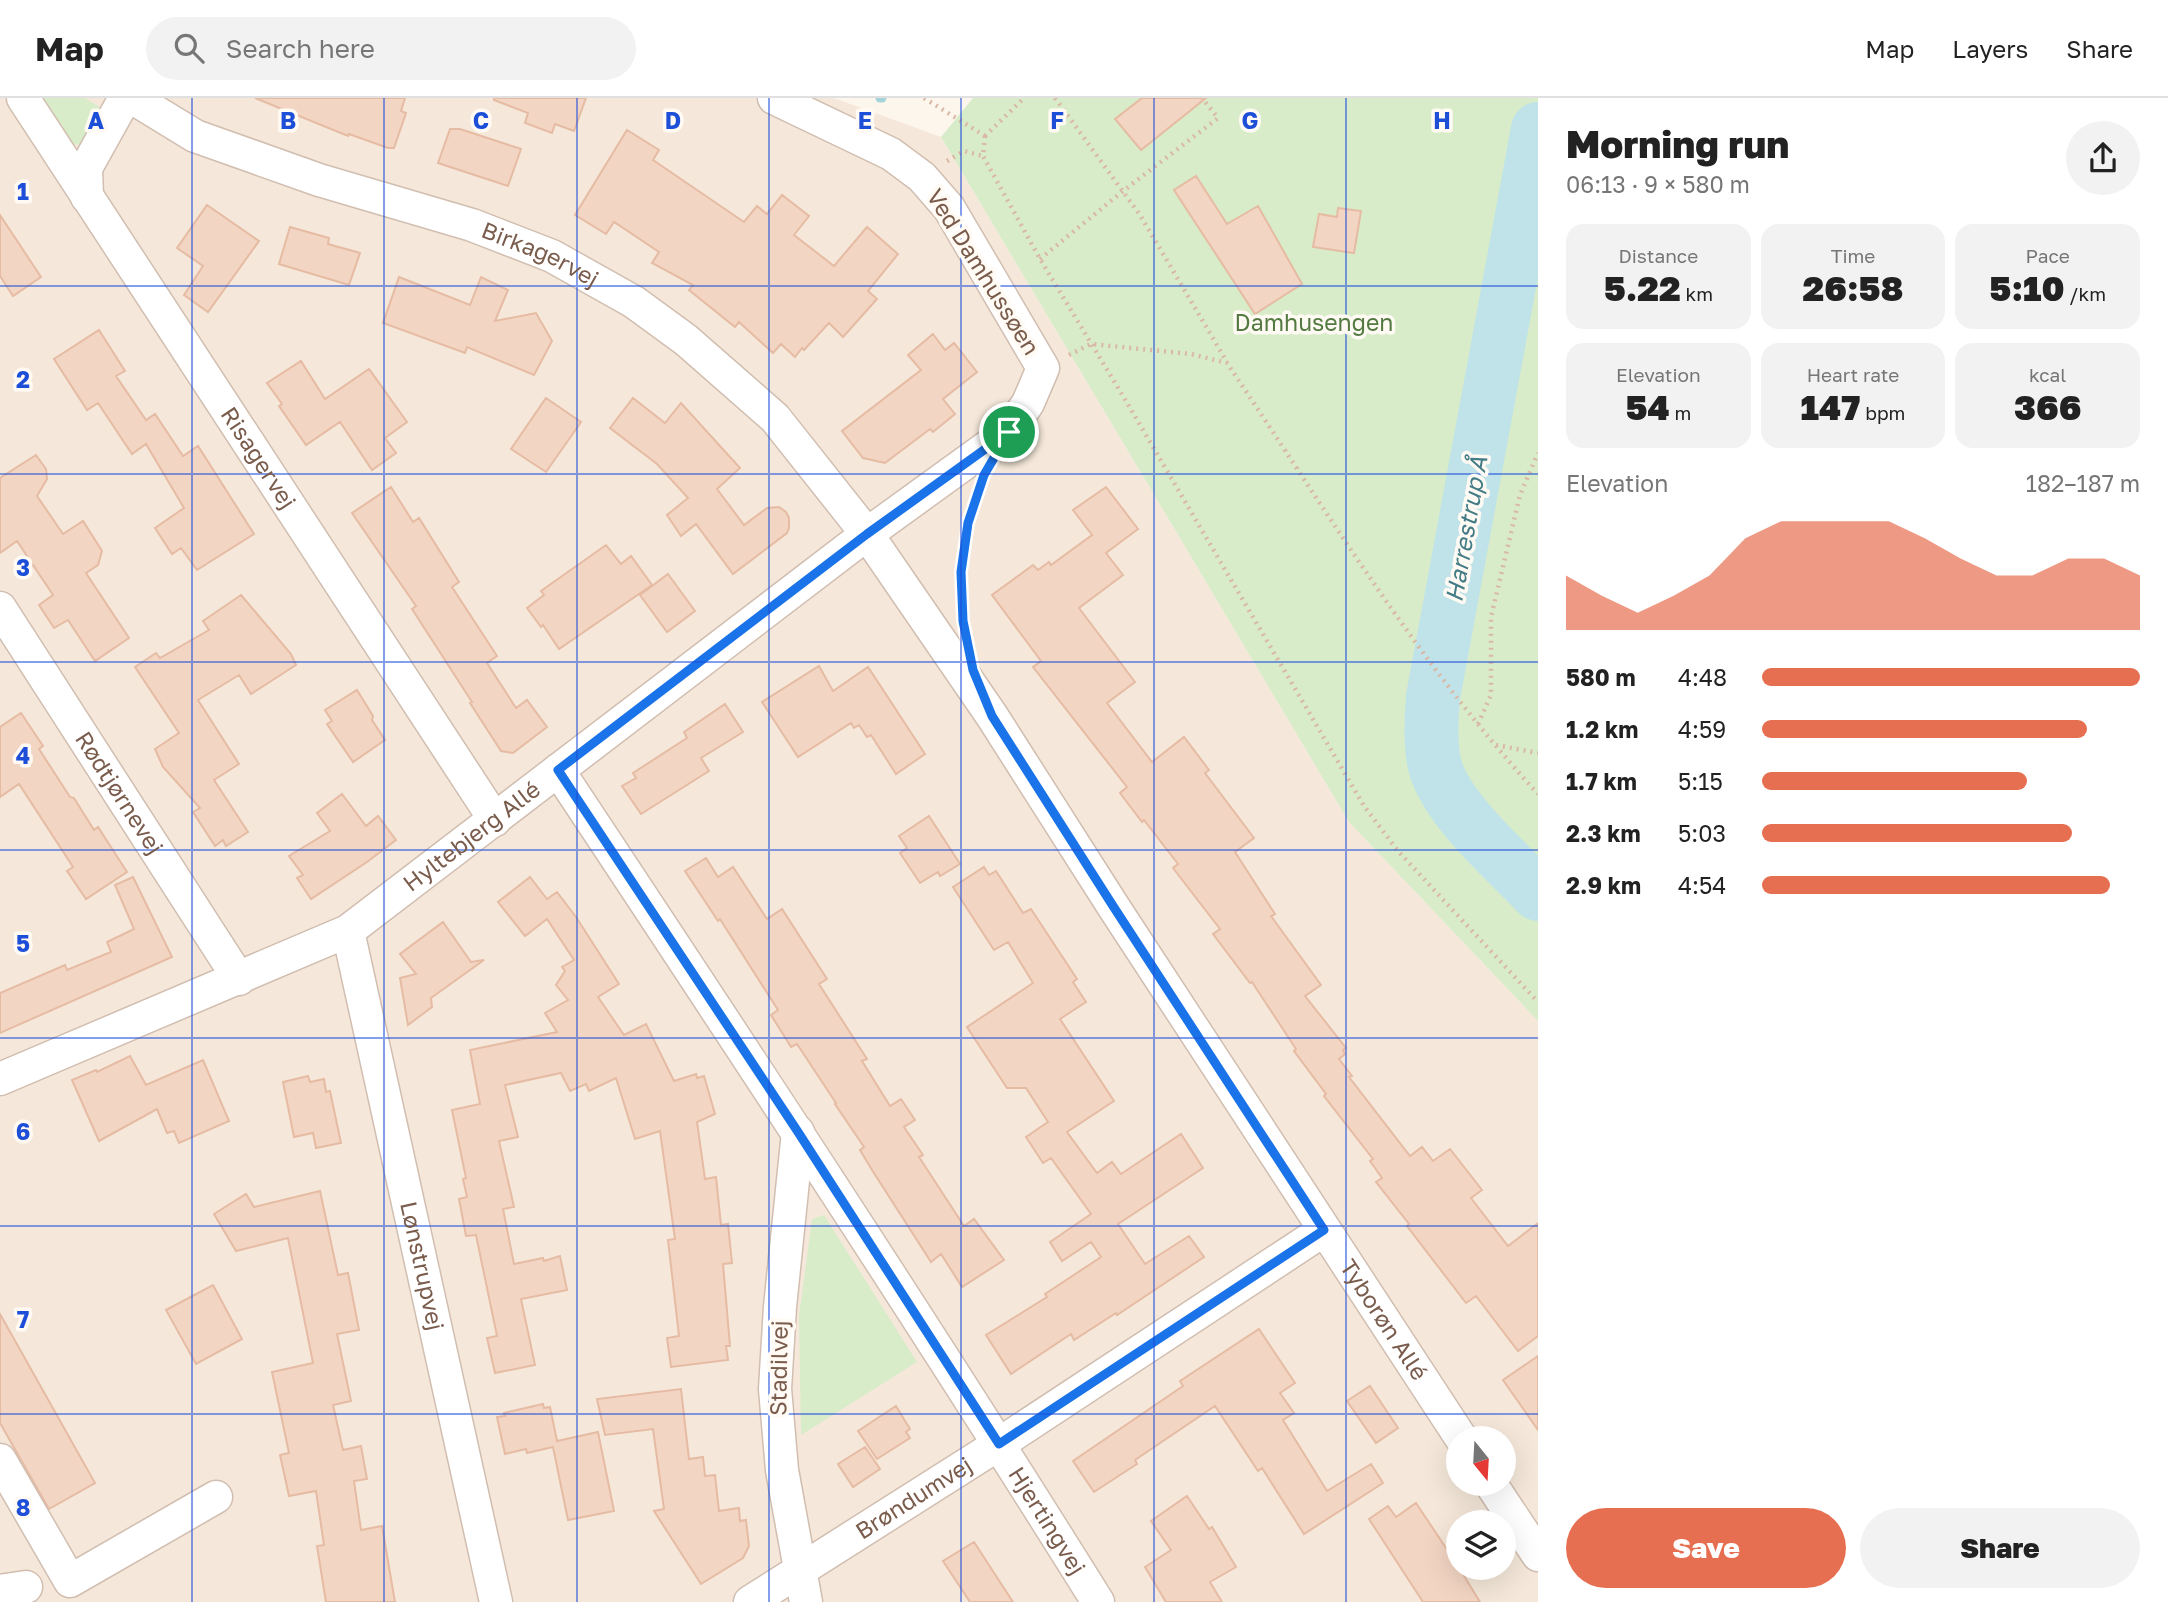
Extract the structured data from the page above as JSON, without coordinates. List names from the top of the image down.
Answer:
{
  "streets": {
    "street": [
      "Birkagervej",
      "Ved Damhussøen",
      "Risagervej",
      "Rødtjørnevej",
      "Hyltebjerg Allé",
      "Lønstrupvej",
      "Tyborøn Allé",
      "Stadilvej",
      "Brøndumvej",
      "Hjertingvej"
    ]
  },
  "crossings": [
    ["Birkagervej", "Hyltebjerg Allé"],
    ["Birkagervej", "Tyborøn Allé"],
    ["Ved Damhussøen", "Hyltebjerg Allé"],
    ["Risagervej", "Hyltebjerg Allé"],
    ["Rødtjørnevej", "Hyltebjerg Allé"],
    ["Hyltebjerg Allé", "Lønstrupvej"],
    ["Hyltebjerg Allé", "Tyborøn Allé"],
    ["Hyltebjerg Allé", "Hjertingvej"],
    ["Tyborøn Allé", "Brøndumvej"],
    ["Stadilvej", "Brøndumvej"],
    ["Stadilvej", "Hjertingvej"],
    ["Brøndumvej", "Hjertingvej"]
  ],
  "water": ["Harrestrup Å"],
  "parks": ["Damhusengen"],
  "north": "bottom",
  "page": {
    "header": "Map",
    "search": "Search here",
    "nav": ["Map", "Layers", "Share"],
    "heading": ["Morning run", "06:13 · 9 × 580 m"],
    "stats": [
      ["Distance", "5.22 km"],
      ["Time", "26:58"],
      ["Pace", "5:10 /km"],
      ["Elevation", "54 m"],
      ["Heart rate", "147 bpm"],
      ["kcal", "366"]
    ],
    "chart": ["Elevation", "182–187 m"],
    "list": [
      {
        "name": "580 m",
        "note": "4:48"
      },
      {
        "name": "1.2 km",
        "note": "4:59"
      },
      {
        "name": "1.7 km",
        "note": "5:15"
      },
      {
        "name": "2.3 km",
        "note": "5:03"
      },
      {
        "name": "2.9 km",
        "note": "4:54"
      }
    ],
    "buttons": ["Save", "Share"]
  },
  "grid": {
    "columns": [
      "A",
      "B",
      "C",
      "D",
      "E",
      "F",
      "G",
      "H"
    ],
    "rows": [
      "1",
      "2",
      "3",
      "4",
      "5",
      "6",
      "7",
      "8"
    ]
  }
}
